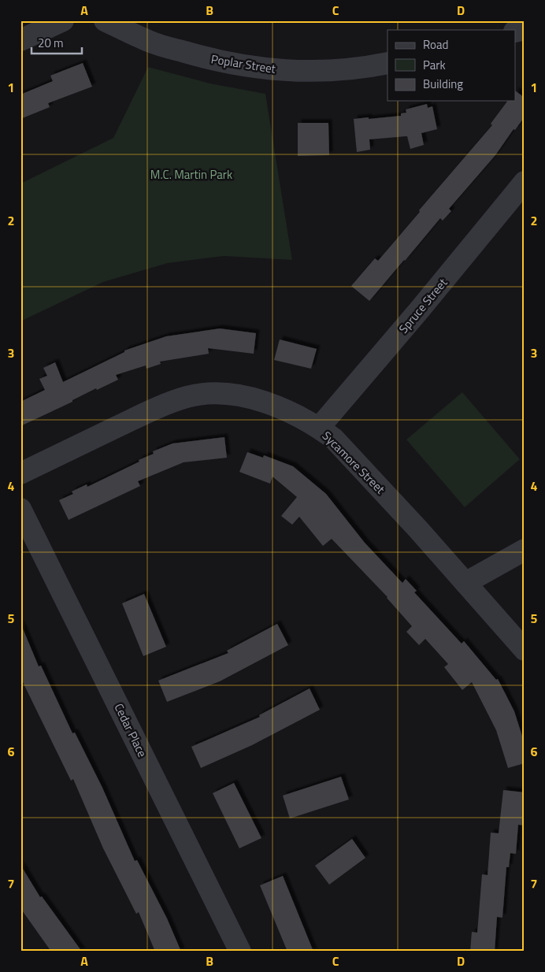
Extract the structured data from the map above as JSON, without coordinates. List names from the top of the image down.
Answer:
{
  "streets": {
    "street": [
      "Poplar Street",
      "Spruce Street",
      "Sycamore Street",
      "Cedar Place"
    ]
  },
  "crossings": [
    ["Spruce Street", "Sycamore Street"]
  ],
  "parks": ["M.C. Martin Park"],
  "legend": ["Road", "Park", "Building"],
  "scale_bar": "20 m",
  "grid": {
    "columns": [
      "A",
      "B",
      "C",
      "D"
    ],
    "rows": [
      "1",
      "2",
      "3",
      "4",
      "5",
      "6",
      "7"
    ]
  }
}
